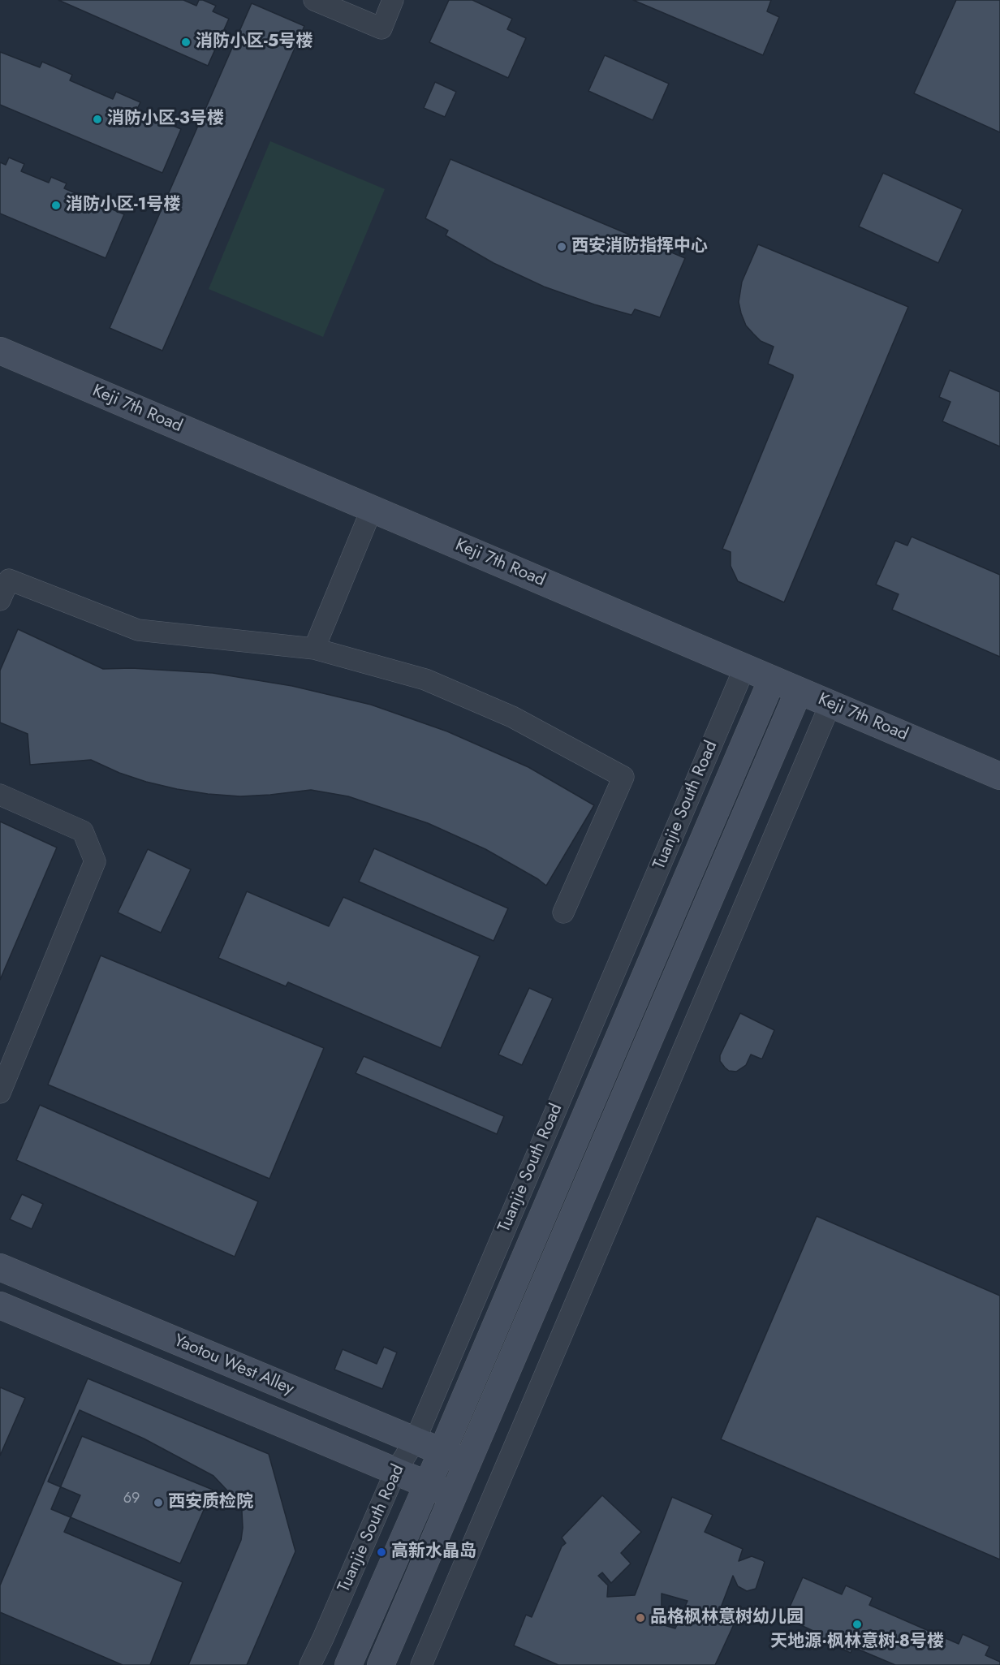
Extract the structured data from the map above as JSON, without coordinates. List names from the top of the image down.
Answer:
{
  "streets": {
    "main road": ["Keji 7th Road", "Tuanjie South Road", "Yaotou West Alley"]
  },
  "crossings": [
    ["Keji 7th Road", "Tuanjie South Road"],
    ["Tuanjie South Road", "Yaotou West Alley"]
  ],
  "places": [
    "消防小区-5号楼",
    "消防小区-3号楼",
    "消防小区-1号楼",
    "西安消防指挥中心",
    "西安质检院",
    "高新水晶岛",
    "品格枫林意树幼儿园",
    "天地源·枫林意树-8号楼"
  ],
  "house_numbers": ["69"]
}
